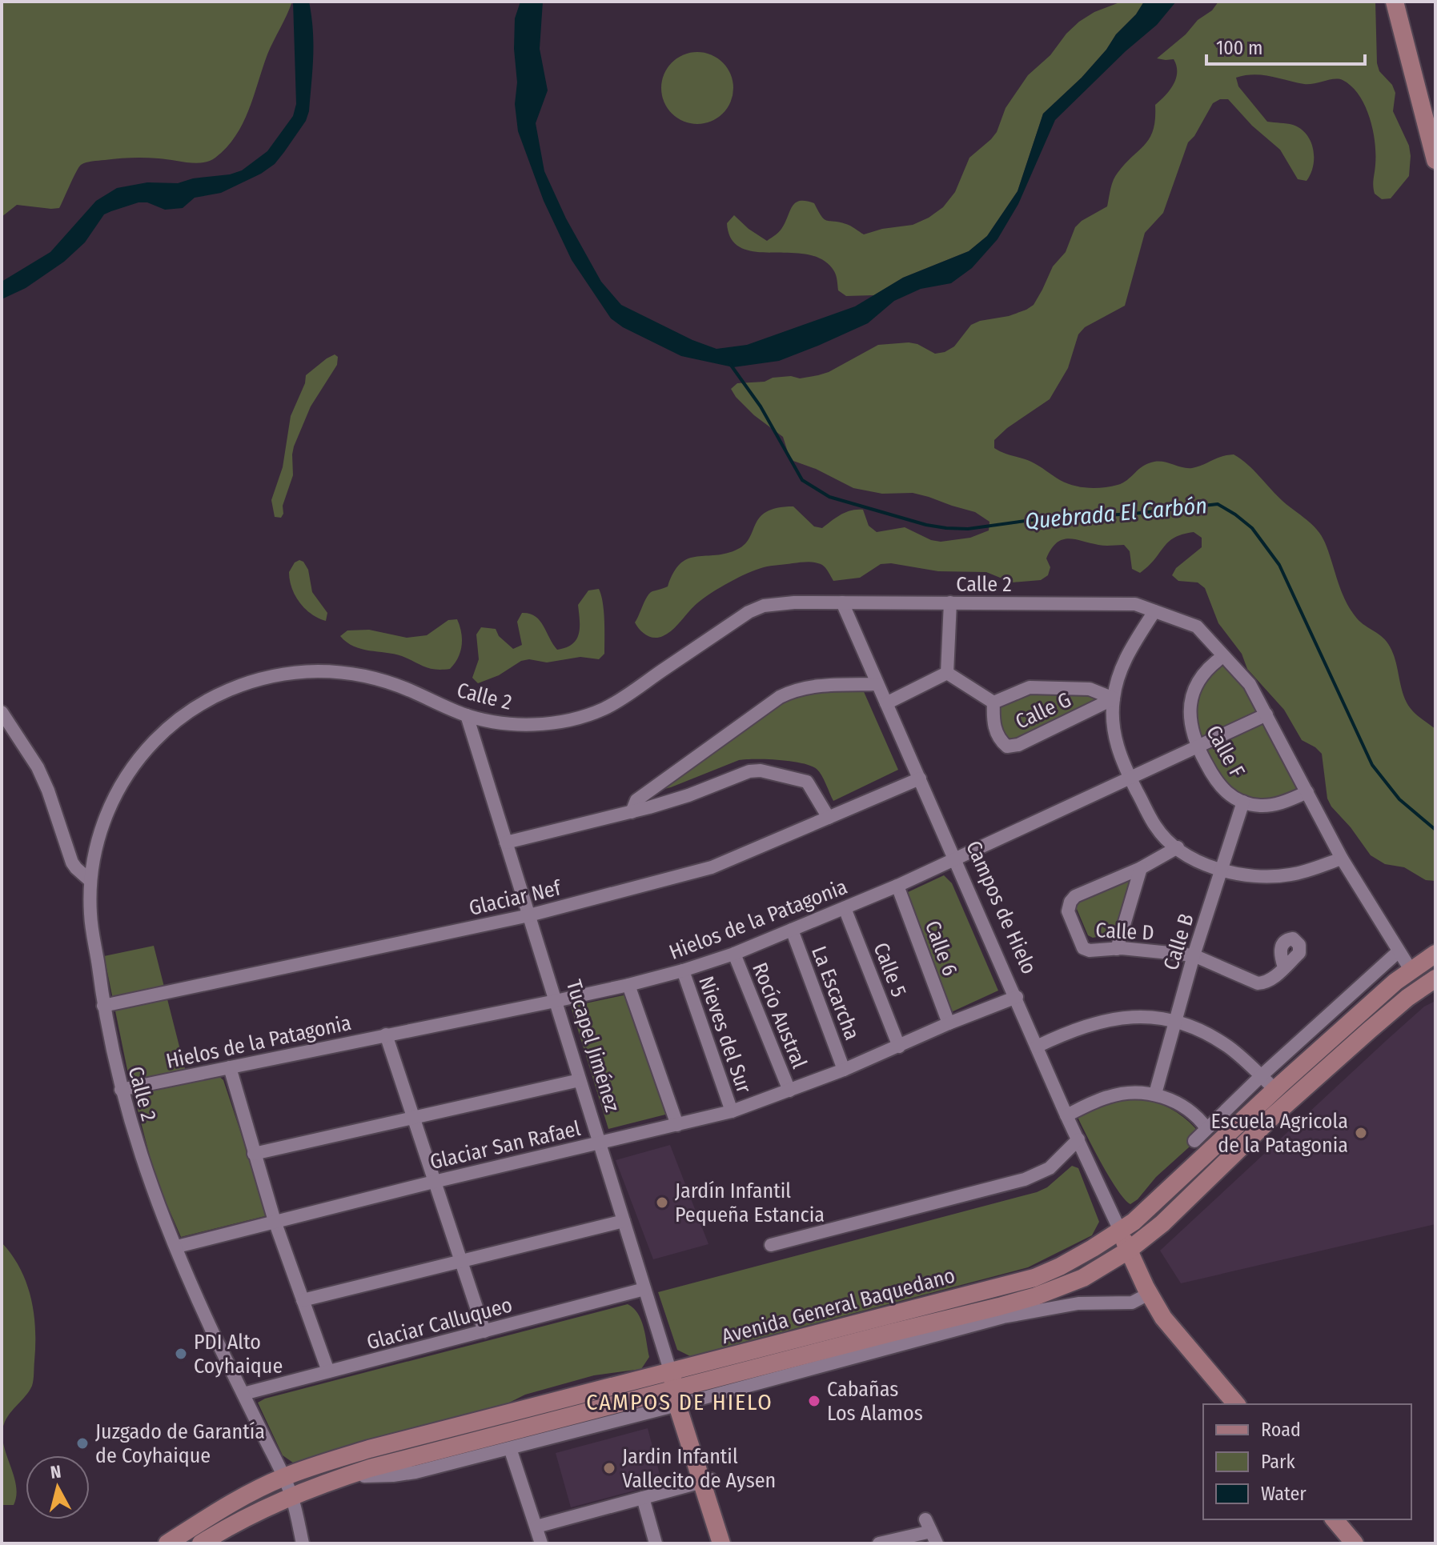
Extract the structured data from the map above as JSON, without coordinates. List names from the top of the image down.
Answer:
{
  "streets": {
    "main road": ["Tucapel Jiménez", "Avenida General Baquedano"],
    "street": [
      "Calle 2",
      "Calle G",
      "Calle F",
      "Glaciar Nef",
      "Campos de Hielo",
      "Hielos de la Patagonia",
      "Calle D",
      "Calle B",
      "Calle 6",
      "Calle 5",
      "La Escarcha",
      "Rocío Austral",
      "Nieves del Sur",
      "Glaciar San Rafael",
      "Glaciar Calluqueo"
    ]
  },
  "crossings": [
    ["Calle 2", "Calle F"],
    ["Calle 2", "Glaciar Nef"],
    ["Calle 2", "Campos de Hielo"],
    ["Calle 2", "Hielos de la Patagonia"],
    ["Calle 2", "Tucapel Jiménez"],
    ["Calle 2", "Glaciar San Rafael"],
    ["Calle 2", "Avenida General Baquedano"],
    ["Calle 2", "Glaciar Calluqueo"],
    ["Calle F", "Hielos de la Patagonia"],
    ["Calle F", "Calle B"],
    ["Glaciar Nef", "Campos de Hielo"],
    ["Glaciar Nef", "Tucapel Jiménez"],
    ["Campos de Hielo", "Hielos de la Patagonia"],
    ["Campos de Hielo", "Glaciar San Rafael"],
    ["Campos de Hielo", "Avenida General Baquedano"],
    ["Hielos de la Patagonia", "Calle 6"],
    ["Hielos de la Patagonia", "Calle 5"],
    ["Hielos de la Patagonia", "La Escarcha"],
    ["Hielos de la Patagonia", "Rocío Austral"],
    ["Hielos de la Patagonia", "Nieves del Sur"],
    ["Hielos de la Patagonia", "Tucapel Jiménez"],
    ["Calle D", "Calle B"],
    ["Calle 6", "Glaciar San Rafael"],
    ["Calle 5", "Glaciar San Rafael"],
    ["La Escarcha", "Glaciar San Rafael"],
    ["Rocío Austral", "Glaciar San Rafael"],
    ["Nieves del Sur", "Glaciar San Rafael"],
    ["Tucapel Jiménez", "Glaciar San Rafael"],
    ["Tucapel Jiménez", "Avenida General Baquedano"],
    ["Tucapel Jiménez", "Glaciar Calluqueo"]
  ],
  "districts": ["CAMPOS DE HIELO"],
  "water": ["Quebrada El Carbón"],
  "places": [
    "Escuela Agricola de la Patagonia",
    "Jardín Infantil Pequeña Estancia",
    "PDI Alto Coyhaique",
    "Cabañas Los Alamos",
    "Juzgado de Garantía de Coyhaique",
    "Jardin Infantil Vallecito de Aysen"
  ],
  "legend": ["Road", "Park", "Water"],
  "scale_bar": "100 m",
  "north": "top"
}
